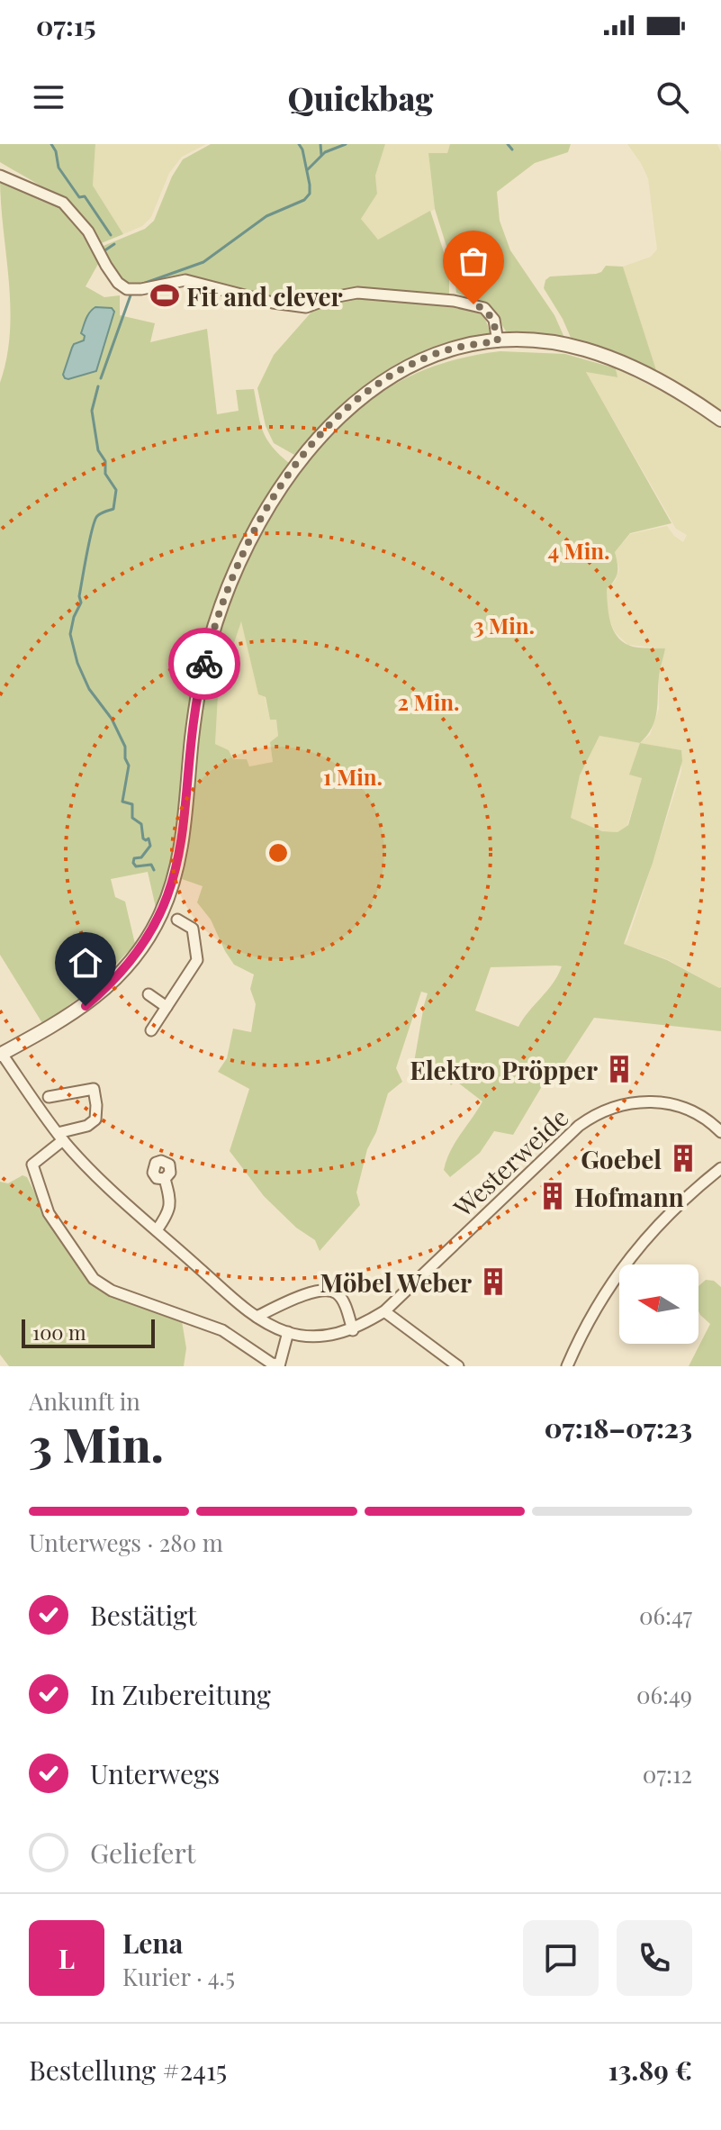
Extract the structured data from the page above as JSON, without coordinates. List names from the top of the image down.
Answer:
{
  "streets": {
    "street": ["Westerweide"]
  },
  "places": {
    "sports": ["Fit and clever"],
    "building": [
      "Elektro Pröpper",
      "Goebel",
      "Hofmann",
      "Möbel Weber"
    ]
  },
  "scale_bar": "100 m",
  "north": "left",
  "page": {
    "status": "07:15",
    "header": "Quickbag",
    "scale": "100 m",
    "heading": ["3 Min.", "Ankunft in", "07:18–07:23"],
    "panel": [
      "Lena",
      "Kurier · 4.5",
      "Bestellung #2415",
      "13.89 €"
    ],
    "bar": "Unterwegs · 280 m",
    "list": [
      ["Bestätigt", "06:47"],
      ["In Zubereitung", "06:49"],
      ["Unterwegs", "07:12"],
      "Geliefert"
    ],
    "round": "L"
  },
  "rings": [
    "4 Min.",
    "3 Min.",
    "2 Min.",
    "1 Min."
  ]
}
